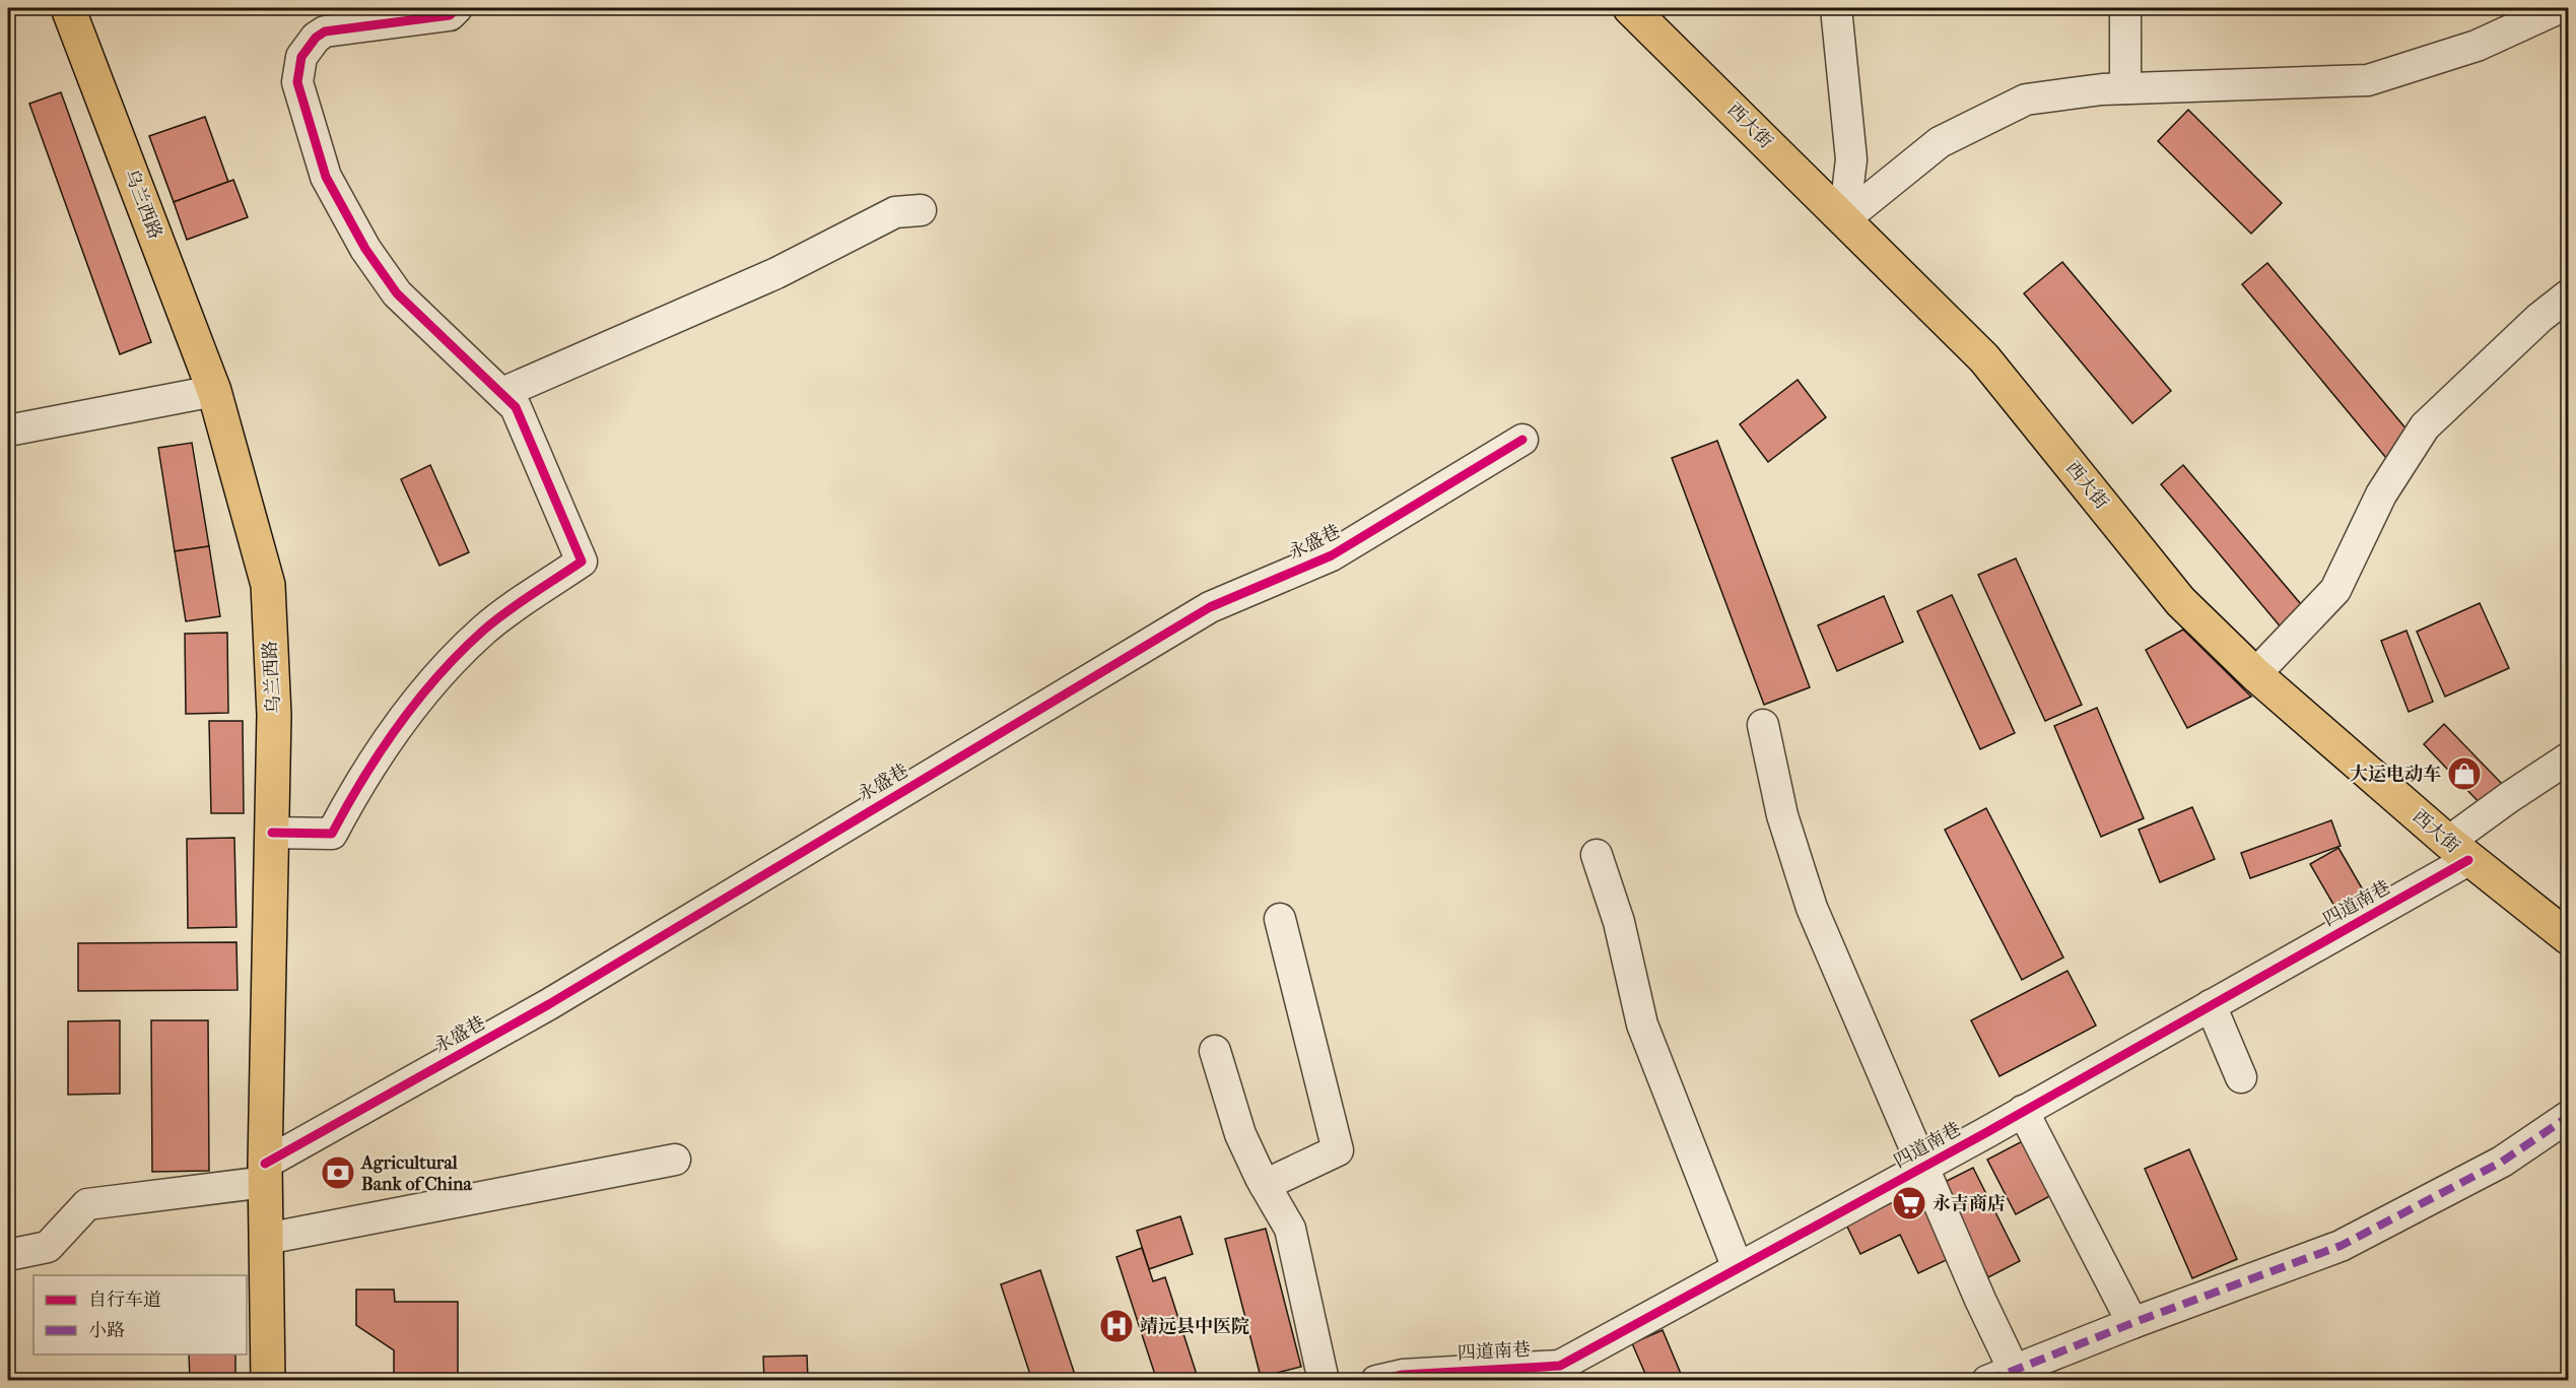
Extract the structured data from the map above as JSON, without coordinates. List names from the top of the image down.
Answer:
{
  "streets": {
    "main road": ["西大街", "乌兰西路"],
    "street": ["永盛巷", "四道南巷"]
  },
  "crossings": [
    ["西大街", "四道南巷"],
    ["乌兰西路", "永盛巷"]
  ],
  "places": {
    "shop": ["大运电动车"],
    "bank": ["Agricultural Bank of China"],
    "supermarket": ["永吉商店"],
    "hospital": ["靖远县中医院"]
  },
  "legend": ["自行车道", "小路"]
}
